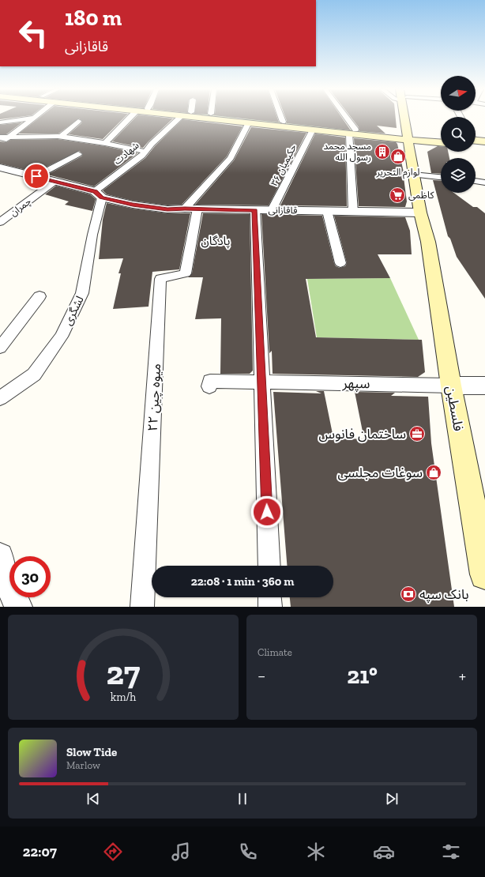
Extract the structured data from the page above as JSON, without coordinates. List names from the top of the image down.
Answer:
{
  "streets": {
    "main road": ["فلسطین"],
    "street": [
      "شهادت",
      "۳۶ حکیمیان",
      "چمران",
      "قاقازانی",
      "لشگری",
      "سپهر",
      "۲۲ میوه چین"
    ]
  },
  "crossings": [
    ["شهادت", "قاقازانی"],
    ["شهادت", "لشگری"],
    ["۳۶ حکیمیان", "قاقازانی"],
    ["چمران", "قاقازانی"],
    ["قاقازانی", "لشگری"],
    ["قاقازانی", "۲۲ میوه چین"],
    ["قاقازانی", "فلسطین"],
    ["سپهر", "فلسطین"]
  ],
  "districts": ["پادگان"],
  "places": {
    "building": ["مسجد محمد رسول الله"],
    "shop": ["لوازم التحریر", "سوغات مجلسی"],
    "supermarket": ["کاظمی"],
    "office": ["ساختمان فانوس"],
    "bank": ["بانک سپه"]
  },
  "north": "right",
  "page": {
    "turn": ["180 m", "قاقازانی"],
    "limit": "30",
    "trip": "22:08 · 1 min · 360 m",
    "tile": "Climate",
    "heat": ["−", "21°", "+"],
    "song": ["Slow Tide", "Marlow"],
    "tabs": "22:07",
    "gauge": ["27", "km/h"]
  }
}
